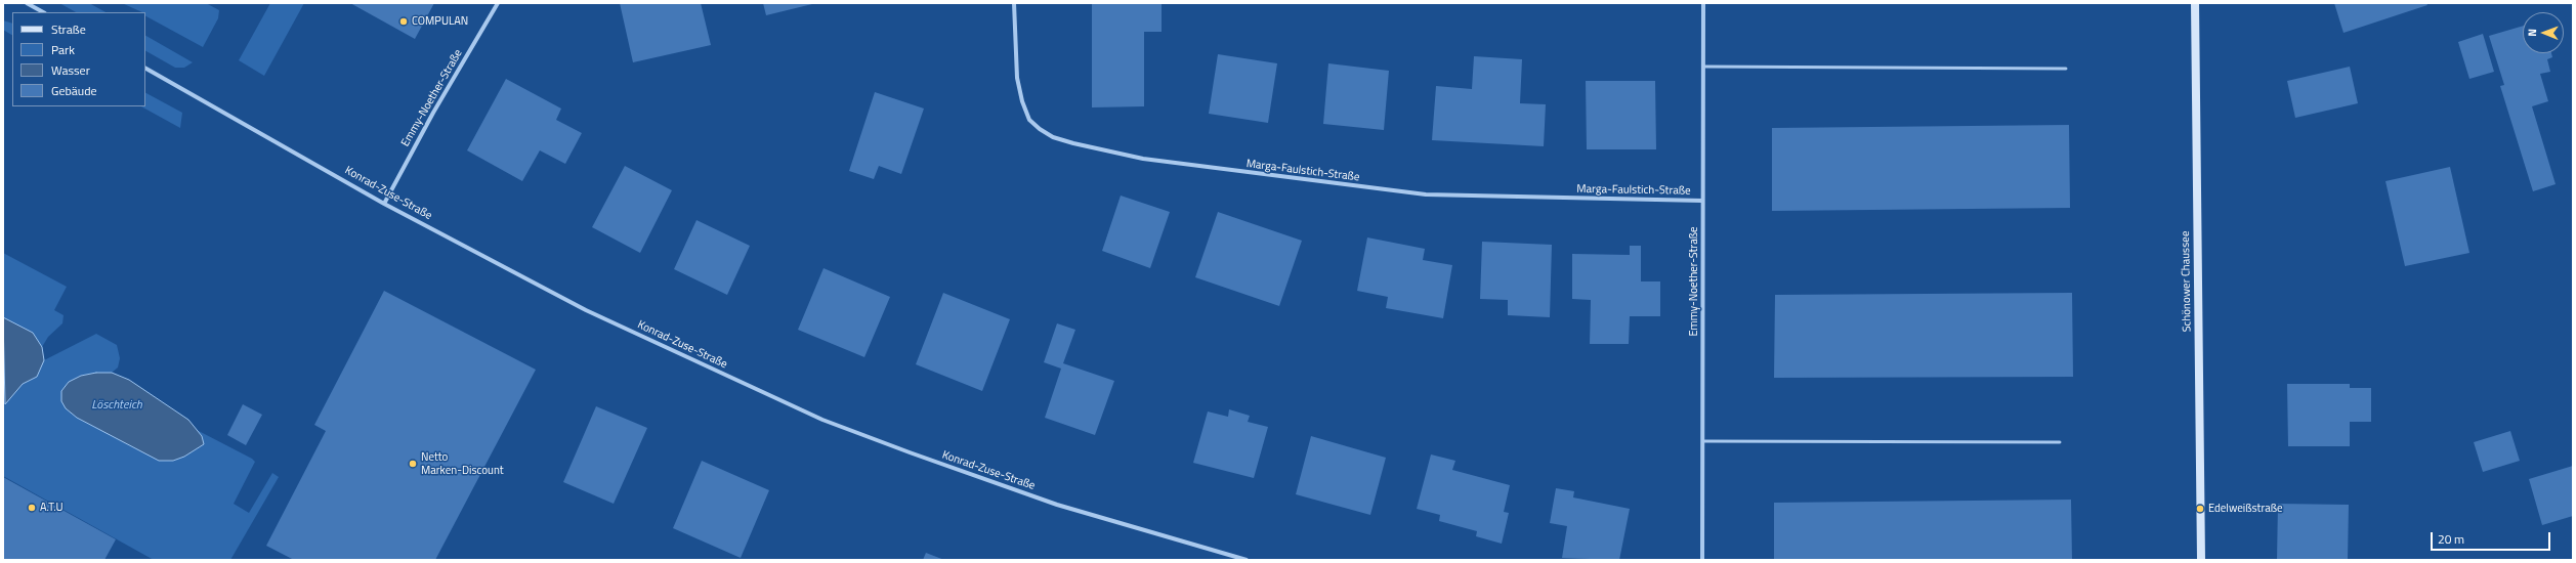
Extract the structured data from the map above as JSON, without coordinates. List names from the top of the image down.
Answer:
{
  "streets": {
    "main road": ["Schönower Chaussee"],
    "street": ["Emmy-Noether-Straße", "Marga-Faulstich-Straße", "Konrad-Zuse-Straße"]
  },
  "crossings": [
    ["Emmy-Noether-Straße", "Marga-Faulstich-Straße"],
    ["Emmy-Noether-Straße", "Konrad-Zuse-Straße"]
  ],
  "water": ["Löschteich"],
  "places": [
    "COMPULAN",
    "Netto Marken-Discount",
    "A.T.U",
    "Edelweißstraße"
  ],
  "legend": [
    "Straße",
    "Park",
    "Wasser",
    "Gebäude"
  ],
  "scale_bar": "20 m",
  "north": "left"
}
